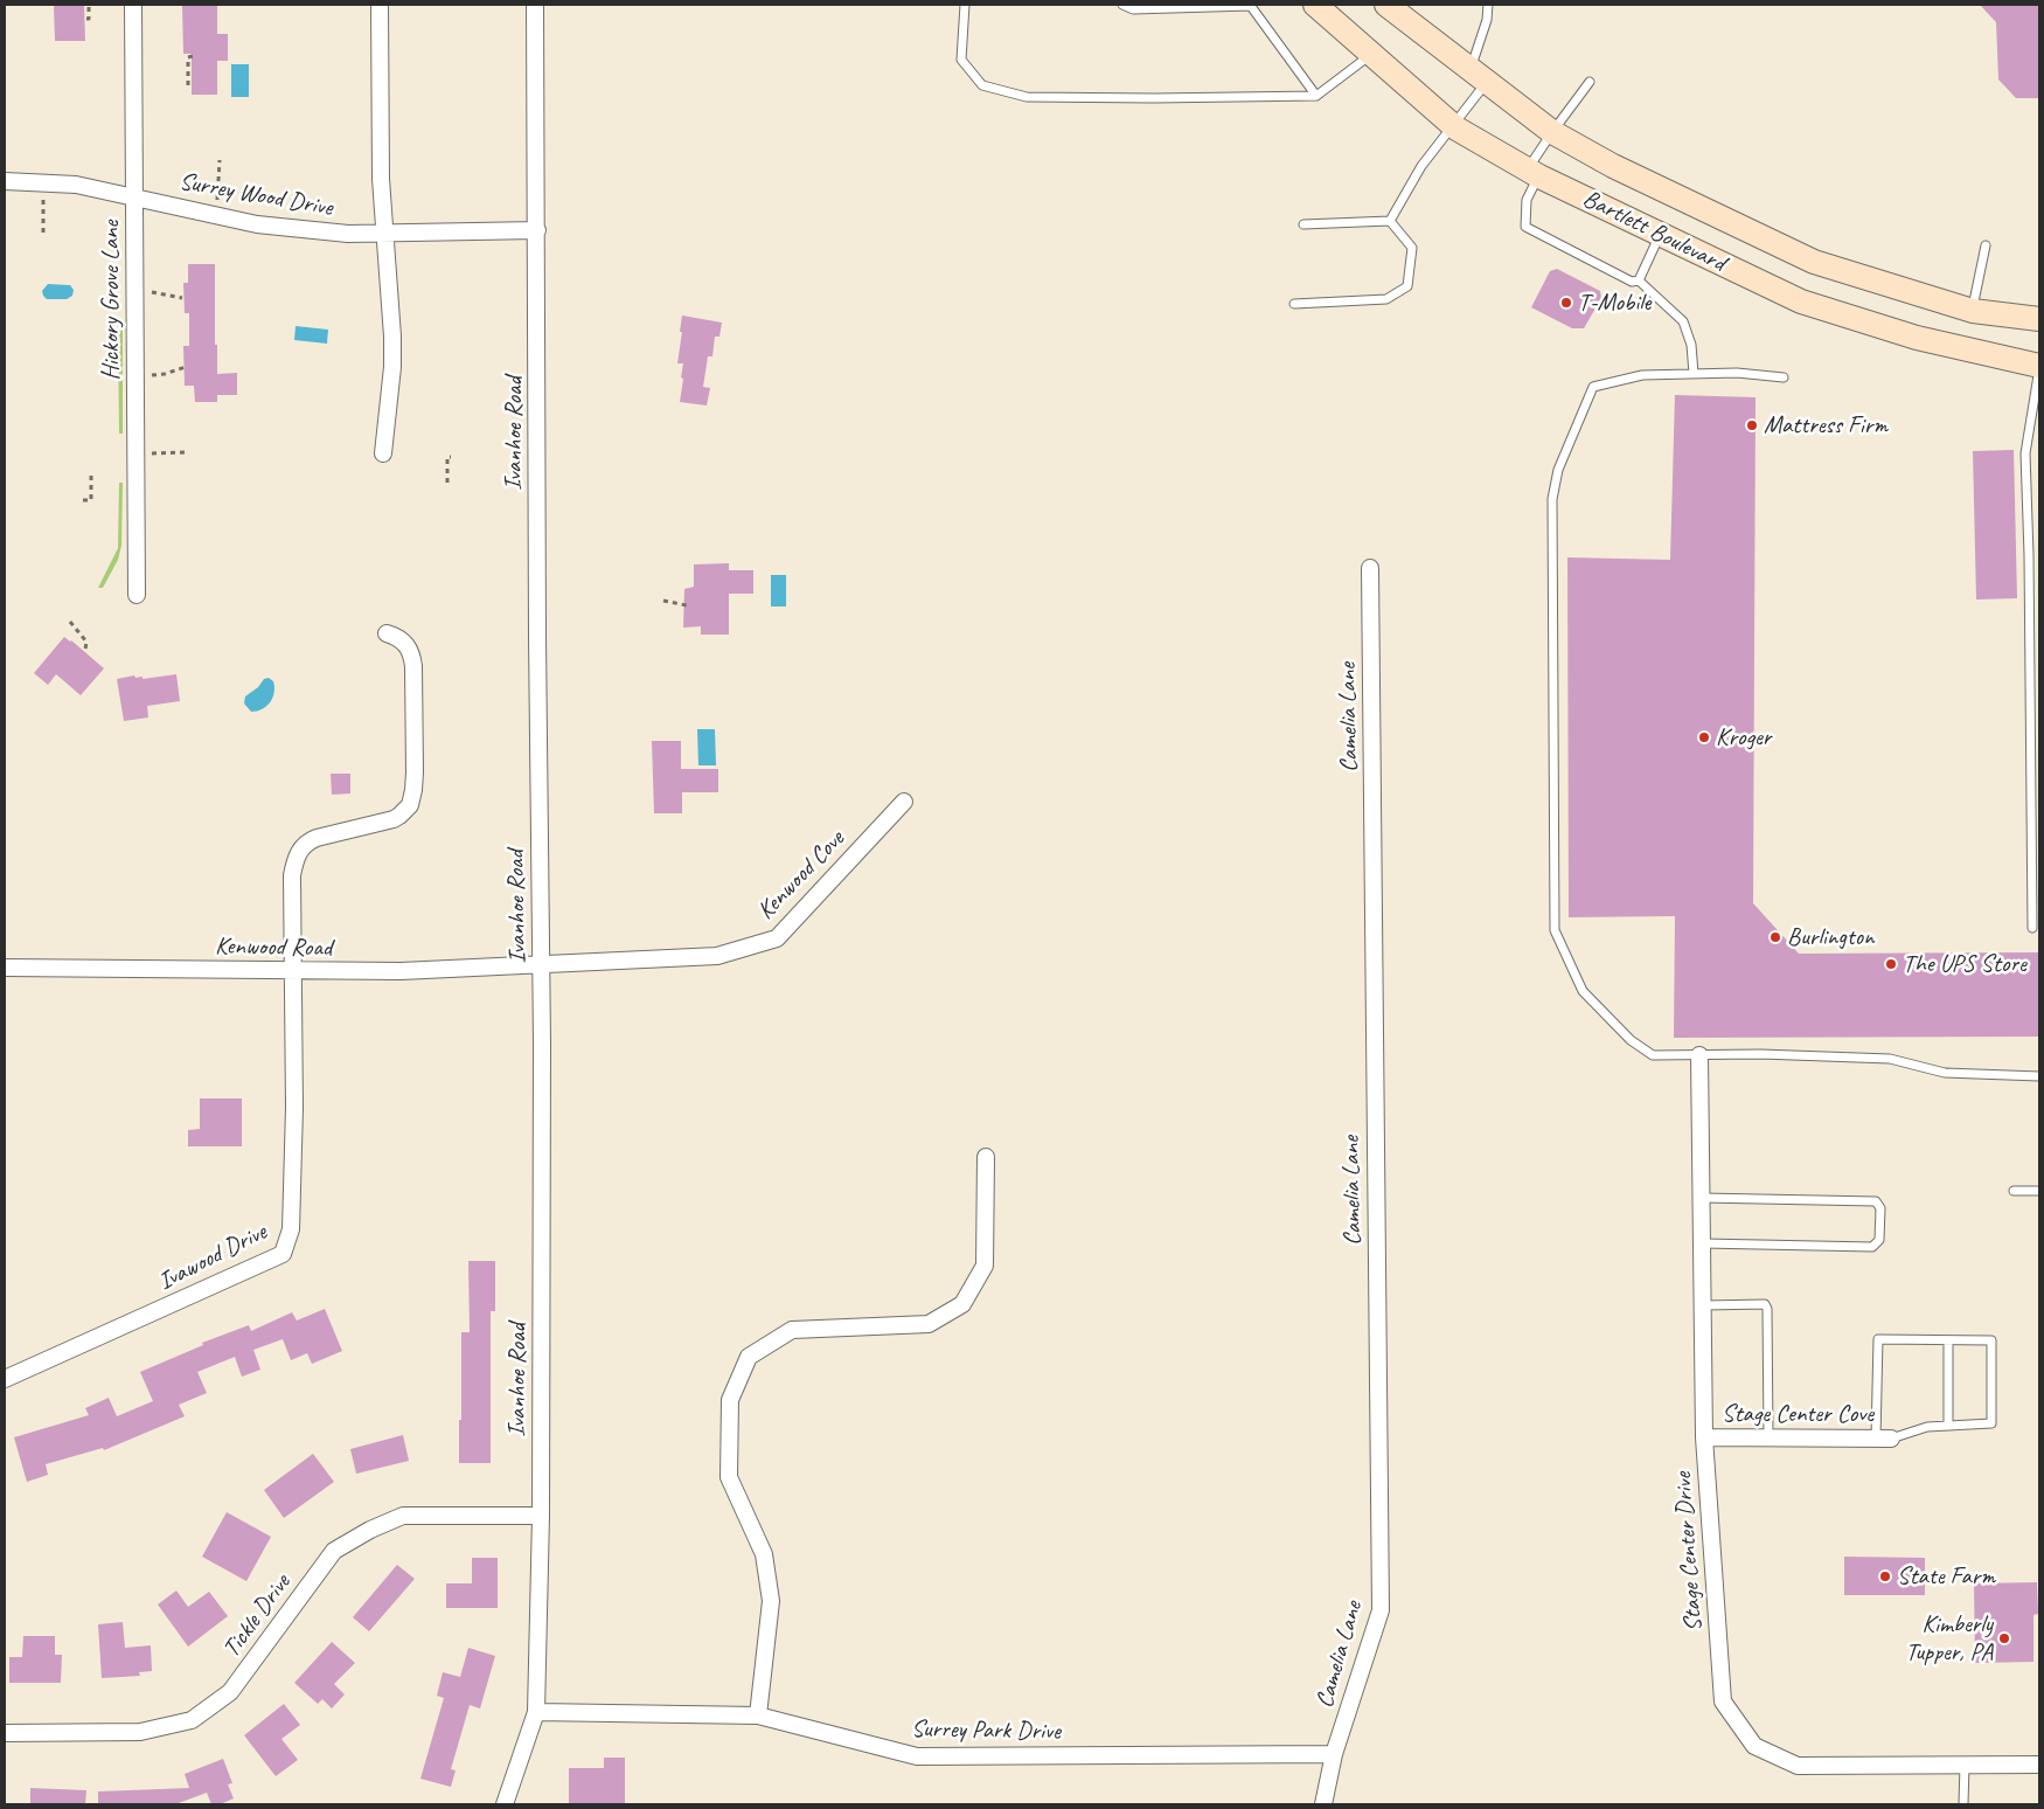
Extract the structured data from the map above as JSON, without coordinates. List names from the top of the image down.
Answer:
{
  "streets": {
    "main road": ["Bartlett Boulevard"],
    "street": [
      "Surrey Wood Drive",
      "Hickory Grove Lane",
      "Ivanhoe Road",
      "Camelia Lane",
      "Kenwood Cove",
      "Kenwood Road",
      "Ivawood Drive",
      "Stage Center Cove",
      "Stage Center Drive",
      "Tickle Drive",
      "Surrey Park Drive"
    ]
  },
  "crossings": [
    ["Surrey Wood Drive", "Hickory Grove Lane"],
    ["Surrey Wood Drive", "Ivanhoe Road"],
    ["Ivanhoe Road", "Kenwood Cove"],
    ["Ivanhoe Road", "Kenwood Road"],
    ["Ivanhoe Road", "Tickle Drive"],
    ["Ivanhoe Road", "Surrey Park Drive"],
    ["Camelia Lane", "Surrey Park Drive"],
    ["Kenwood Cove", "Kenwood Road"],
    ["Kenwood Road", "Ivawood Drive"],
    ["Stage Center Cove", "Stage Center Drive"]
  ],
  "places": [
    "T-Mobile",
    "Mattress Firm",
    "Kroger",
    "Burlington",
    "The UPS Store",
    "State Farm",
    "Kimberly Tupper, PA"
  ]
}
